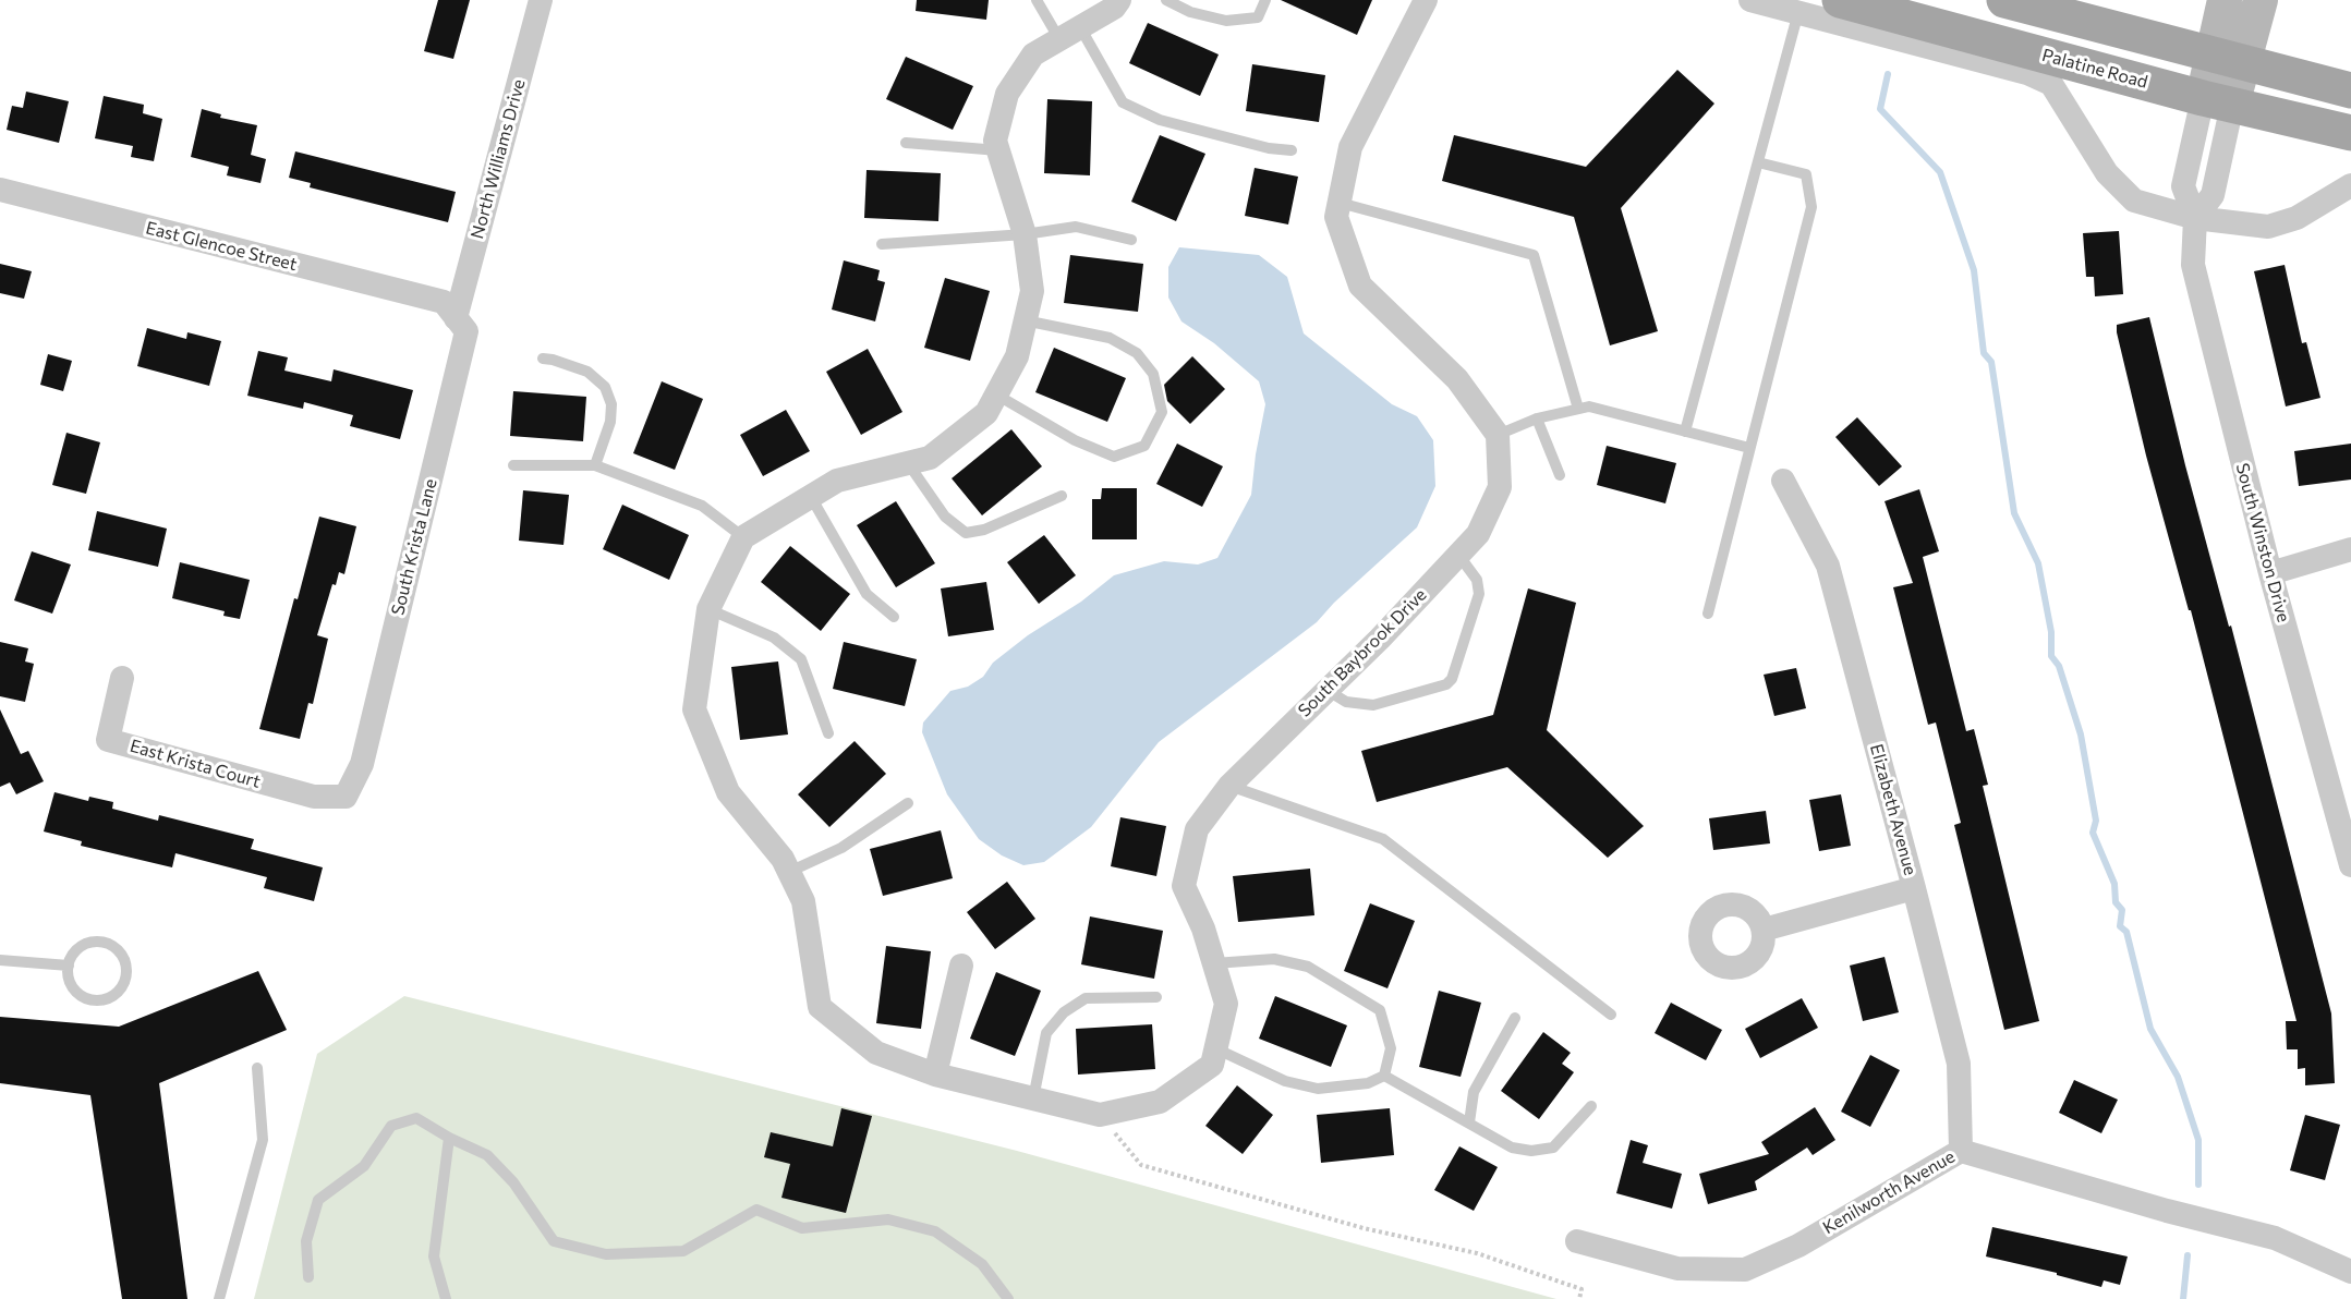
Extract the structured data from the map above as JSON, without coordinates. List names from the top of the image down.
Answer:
{
  "streets": {
    "main road": ["Palatine Road"],
    "street": [
      "North Williams Drive",
      "East Glencoe Street",
      "South Winston Drive",
      "South Krista Lane",
      "South Baybrook Drive",
      "East Krista Court",
      "Elizabeth Avenue",
      "Kenilworth Avenue"
    ]
  },
  "crossings": [
    ["Palatine Road", "South Winston Drive"],
    ["North Williams Drive", "East Glencoe Street"],
    ["North Williams Drive", "South Krista Lane"],
    ["East Glencoe Street", "South Krista Lane"],
    ["South Krista Lane", "East Krista Court"],
    ["Elizabeth Avenue", "Kenilworth Avenue"]
  ]
}
